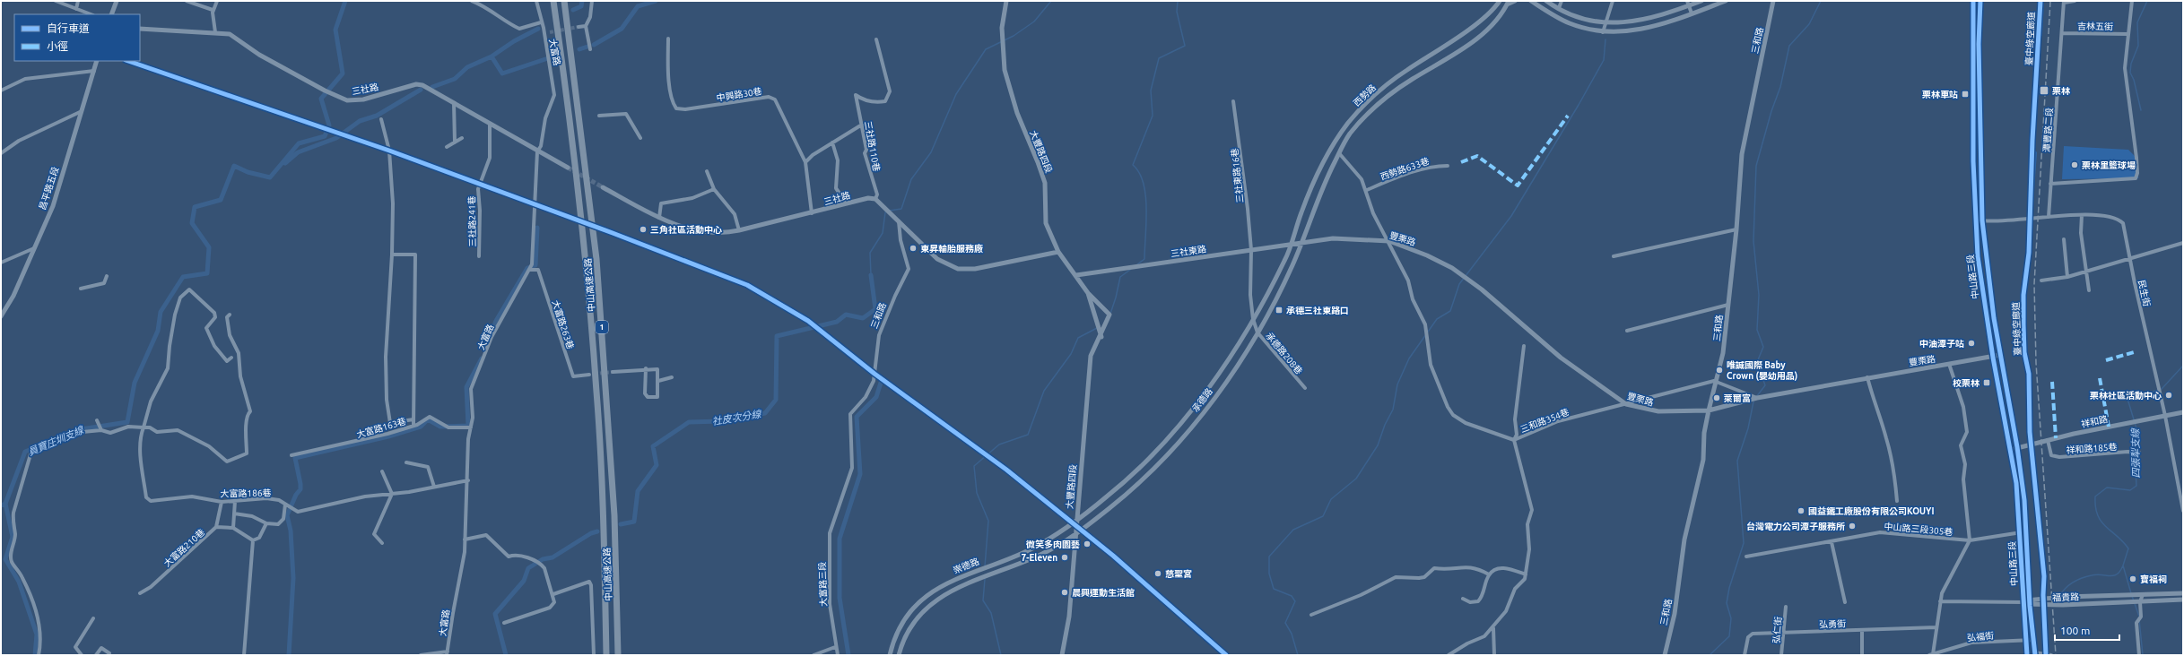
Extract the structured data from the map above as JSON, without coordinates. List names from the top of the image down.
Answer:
{
  "streets": {
    "highway": ["中山高速公路", "1"],
    "main road": ["中山路三段"],
    "street": [
      "吉林五街",
      "三和路",
      "大富路",
      "三社路",
      "中興路30巷",
      "西勢路",
      "潭豐路二段",
      "三社路110巷",
      "大豐路四段",
      "西勢路633巷",
      "三社東路16巷",
      "昌平路五段",
      "三社路241巷",
      "豐栗路",
      "三社東路",
      "民生街",
      "大富路263巷",
      "承德路208巷",
      "承德路",
      "三和路354巷",
      "祥和路",
      "大富路163巷",
      "祥和路185巷",
      "大富路186巷",
      "中山路三段305巷",
      "大富路210巷",
      "崇德路",
      "大富路三段",
      "福貴路",
      "弘勇街",
      "弘仁街",
      "弘福街"
    ],
    "cycle path": ["臺中綠空廊道"]
  },
  "crossings": [
    ["吉林五街", "潭豐路二段"],
    ["三和路", "豐栗路"],
    ["三和路", "三和路354巷"],
    ["三和路", "大富路三段"],
    ["大富路", "三社路"],
    ["大富路", "大富路263巷"],
    ["大富路", "大富路163巷"],
    ["大富路", "大富路186巷"],
    ["三社路", "中興路30巷"],
    ["三社路", "三社路110巷"],
    ["三社路", "三社路241巷"],
    ["西勢路", "豐栗路"],
    ["西勢路", "三社東路"],
    ["西勢路", "承德路"],
    ["潭豐路二段", "民生街"],
    ["大豐路四段", "三社東路"],
    ["大豐路四段", "承德路"],
    ["大豐路四段", "崇德路"],
    ["三社東路16巷", "三社東路"],
    ["三社東路16巷", "承德路208巷"],
    ["三社東路16巷", "承德路"],
    ["豐栗路", "三社東路"],
    ["豐栗路", "中山路三段"],
    ["豐栗路", "承德路"],
    ["豐栗路", "三和路354巷"],
    ["三社東路", "承德路"],
    ["中山路三段", "民生街"],
    ["中山路三段", "祥和路"],
    ["中山路三段", "中山路三段305巷"],
    ["中山路三段", "福貴路"],
    ["中山路三段", "弘福街"],
    ["民生街", "祥和路"],
    ["承德路208巷", "承德路"],
    ["承德路", "崇德路"],
    ["祥和路", "祥和路185巷"],
    ["大富路186巷", "大富路210巷"],
    ["弘勇街", "弘仁街"]
  ],
  "water": ["社皮次分線", "員寶庄圳支線", "四張犁支線"],
  "places": {
    "transit": [
      "栗林",
      "栗林車站",
      "承德三社東路口",
      "校栗林"
    ],
    "other": [
      "栗林里籃球場",
      "三角社區活動中心",
      "東昇輪胎服務廠",
      "中油潭子站",
      "唯誠國際 Baby Crown (嬰幼用品)",
      "栗林社區活動中心",
      "萊爾富",
      "國益鐵工廠股份有限公司KOUYI",
      "台灣電力公司潭子服務所",
      "微笑多肉園藝",
      "7-Eleven",
      "慈聖宮",
      "寶福祠",
      "晨興運動生活館"
    ]
  },
  "legend": ["自行車道", "小徑"],
  "scale_bar": "100 m"
}
